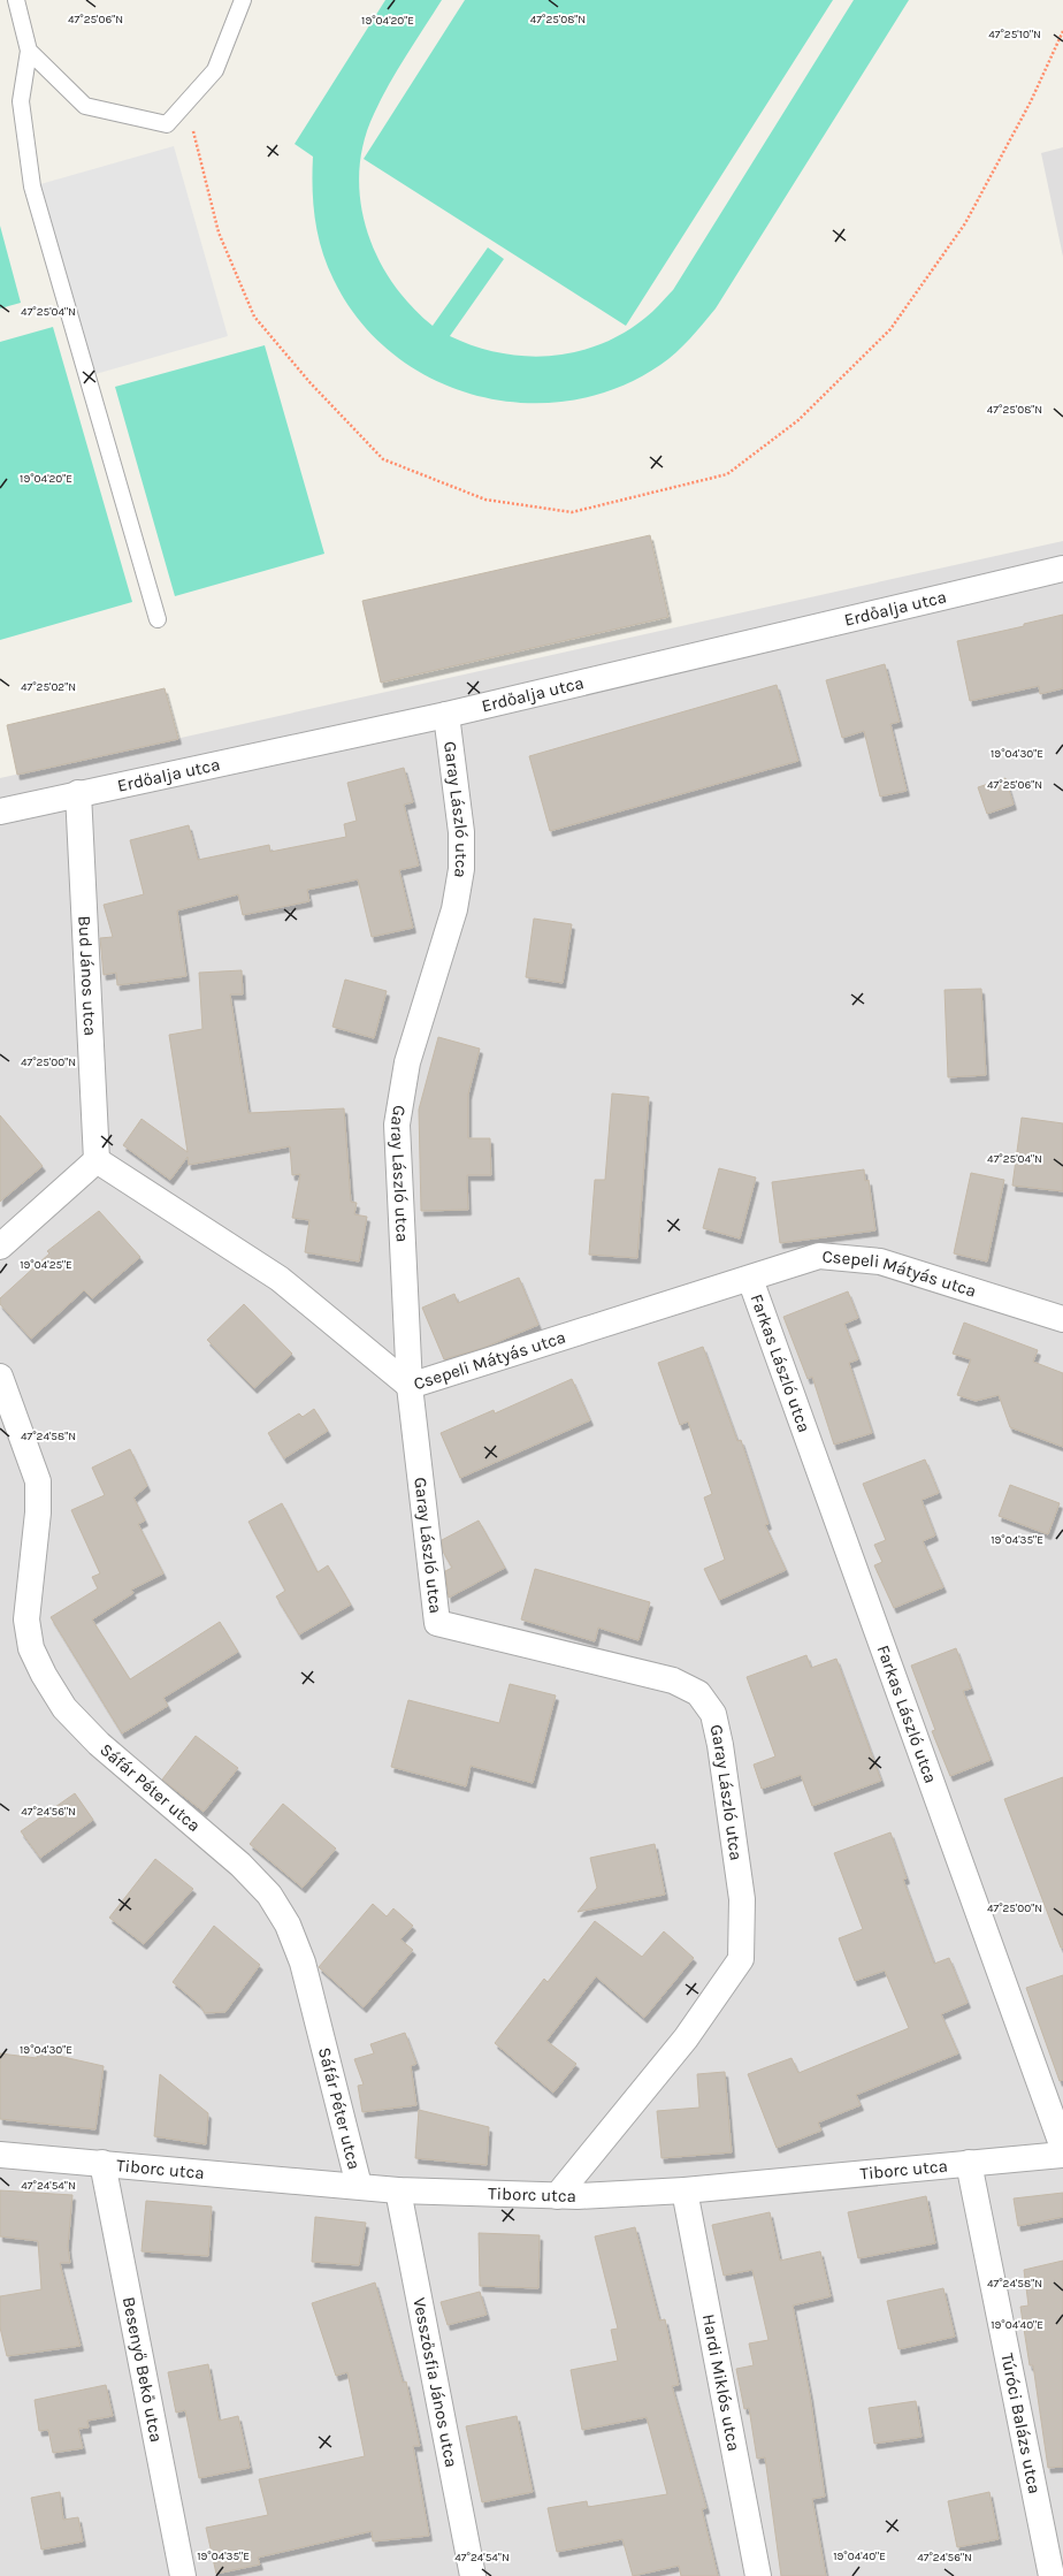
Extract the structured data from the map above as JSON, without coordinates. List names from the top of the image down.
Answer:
{
  "streets": {
    "street": [
      "Erdőalja utca",
      "Garay László utca",
      "Bud János utca",
      "Csepeli Mátyás utca",
      "Farkas László utca",
      "Sáfár Péter utca",
      "Tiborc utca",
      "Besenyő Bekő utca",
      "Vesszősfia János utca",
      "Hardi Miklós utca",
      "Túróci Balázs utca"
    ]
  },
  "crossings": [
    ["Erdőalja utca", "Garay László utca"],
    ["Erdőalja utca", "Bud János utca"],
    ["Garay László utca", "Csepeli Mátyás utca"],
    ["Garay László utca", "Tiborc utca"],
    ["Bud János utca", "Csepeli Mátyás utca"],
    ["Csepeli Mátyás utca", "Farkas László utca"],
    ["Sáfár Péter utca", "Tiborc utca"],
    ["Tiborc utca", "Besenyő Bekő utca"],
    ["Tiborc utca", "Vesszősfia János utca"],
    ["Tiborc utca", "Hardi Miklós utca"],
    ["Tiborc utca", "Túróci Balázs utca"]
  ],
  "coordinates": [
    "47°25'08\"N",
    "47°25'06\"N",
    "19°04'20\"E",
    "47°25'10\"N",
    "47°25'04\"N",
    "47°25'02\"N",
    "19°04'30\"E",
    "47°25'00\"N",
    "19°04'25\"E",
    "47°24'58\"N",
    "19°04'35\"E",
    "47°24'56\"N",
    "47°24'54\"N",
    "19°04'40\"E"
  ]
}
